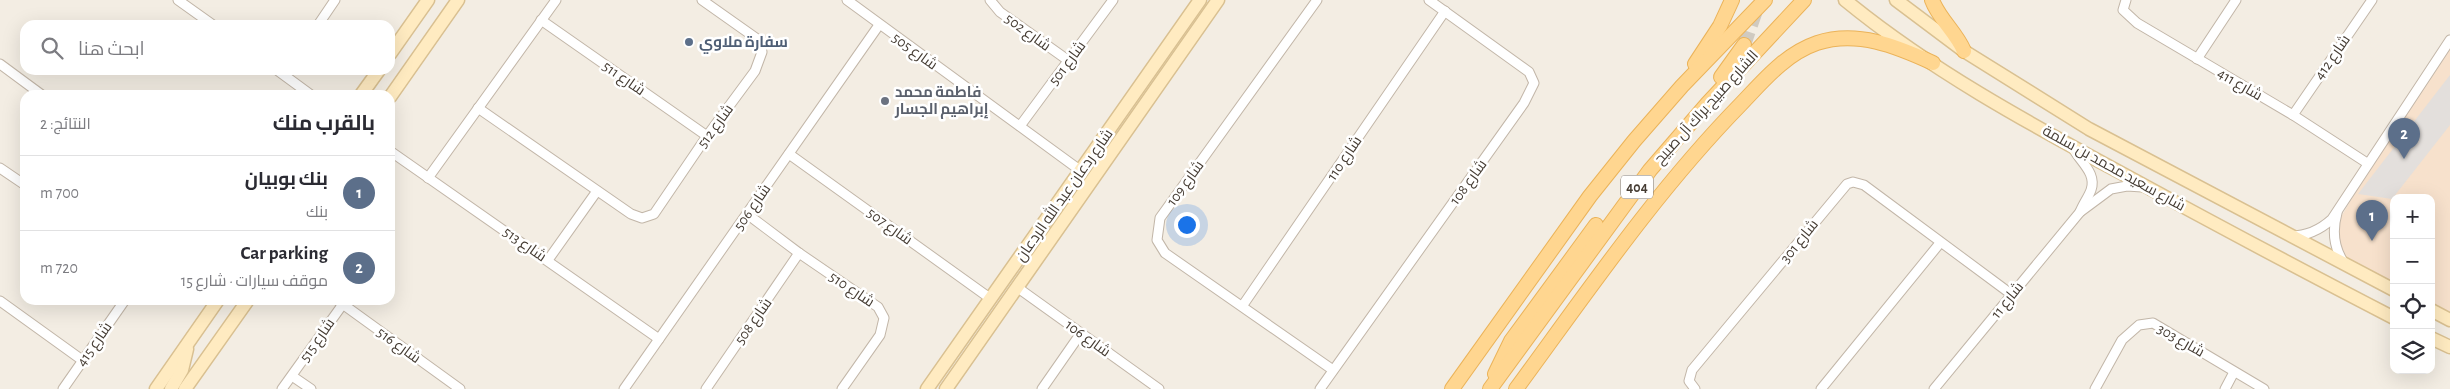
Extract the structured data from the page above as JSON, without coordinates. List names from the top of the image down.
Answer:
{
  "streets": {
    "main road": ["الشارع صبيح براك آل صبيح", "404"],
    "street": [
      "شارع 502",
      "شارع 505",
      "شارع 412",
      "شارع 501",
      "شارع 511",
      "شارع 411",
      "شارع 512",
      "شارع 110",
      "شارع سعيد محمد بن سلمة",
      "شارع 108",
      "شارع 109",
      "شارع ردعان عبد الله الردعان",
      "شارع 506",
      "شارع 507",
      "شارع 301",
      "شارع 513",
      "شارع 510",
      "شارع 11",
      "شارع 508",
      "شارع 106",
      "شارع 515",
      "شارع 303",
      "شارع 415",
      "شارع 516"
    ]
  },
  "crossings": [
    ["شارع 502", "شارع 501"],
    ["شارع 505", "شارع 501"],
    ["شارع 505", "شارع ردعان عبد الله الردعان"],
    ["شارع 505", "شارع 506"],
    ["شارع 412", "شارع 411"],
    ["شارع 511", "شارع 512"],
    ["شارع 110", "شارع 108"],
    ["شارع 110", "شارع 109"],
    ["شارع سعيد محمد بن سلمة", "شارع 11"],
    ["شارع 108", "شارع 109"],
    ["شارع ردعان عبد الله الردعان", "شارع 507"],
    ["شارع ردعان عبد الله الردعان", "شارع 106"],
    ["شارع 506", "شارع 507"],
    ["شارع 506", "شارع 513"],
    ["شارع 506", "شارع 510"],
    ["شارع 301", "شارع 11"],
    ["شارع 510", "شارع 508"]
  ],
  "places": ["سفارة ملاوي", "فاطمة محمد إبراهيم الجسار"],
  "page": {
    "search": "ابحث هنا",
    "heading": ["بالقرب منك", "النتائج: 2"],
    "pins": ["2", "1"],
    "list": [
      {
        "mark": "1",
        "name": "بنك بوبيان",
        "note": "بنك",
        "value": "700 m"
      },
      {
        "mark": "2",
        "name": "Car parking",
        "note": "موقف سيارات · شارع 15",
        "value": "720 m"
      }
    ],
    "map_buttons": ["+", "−"]
  }
}
